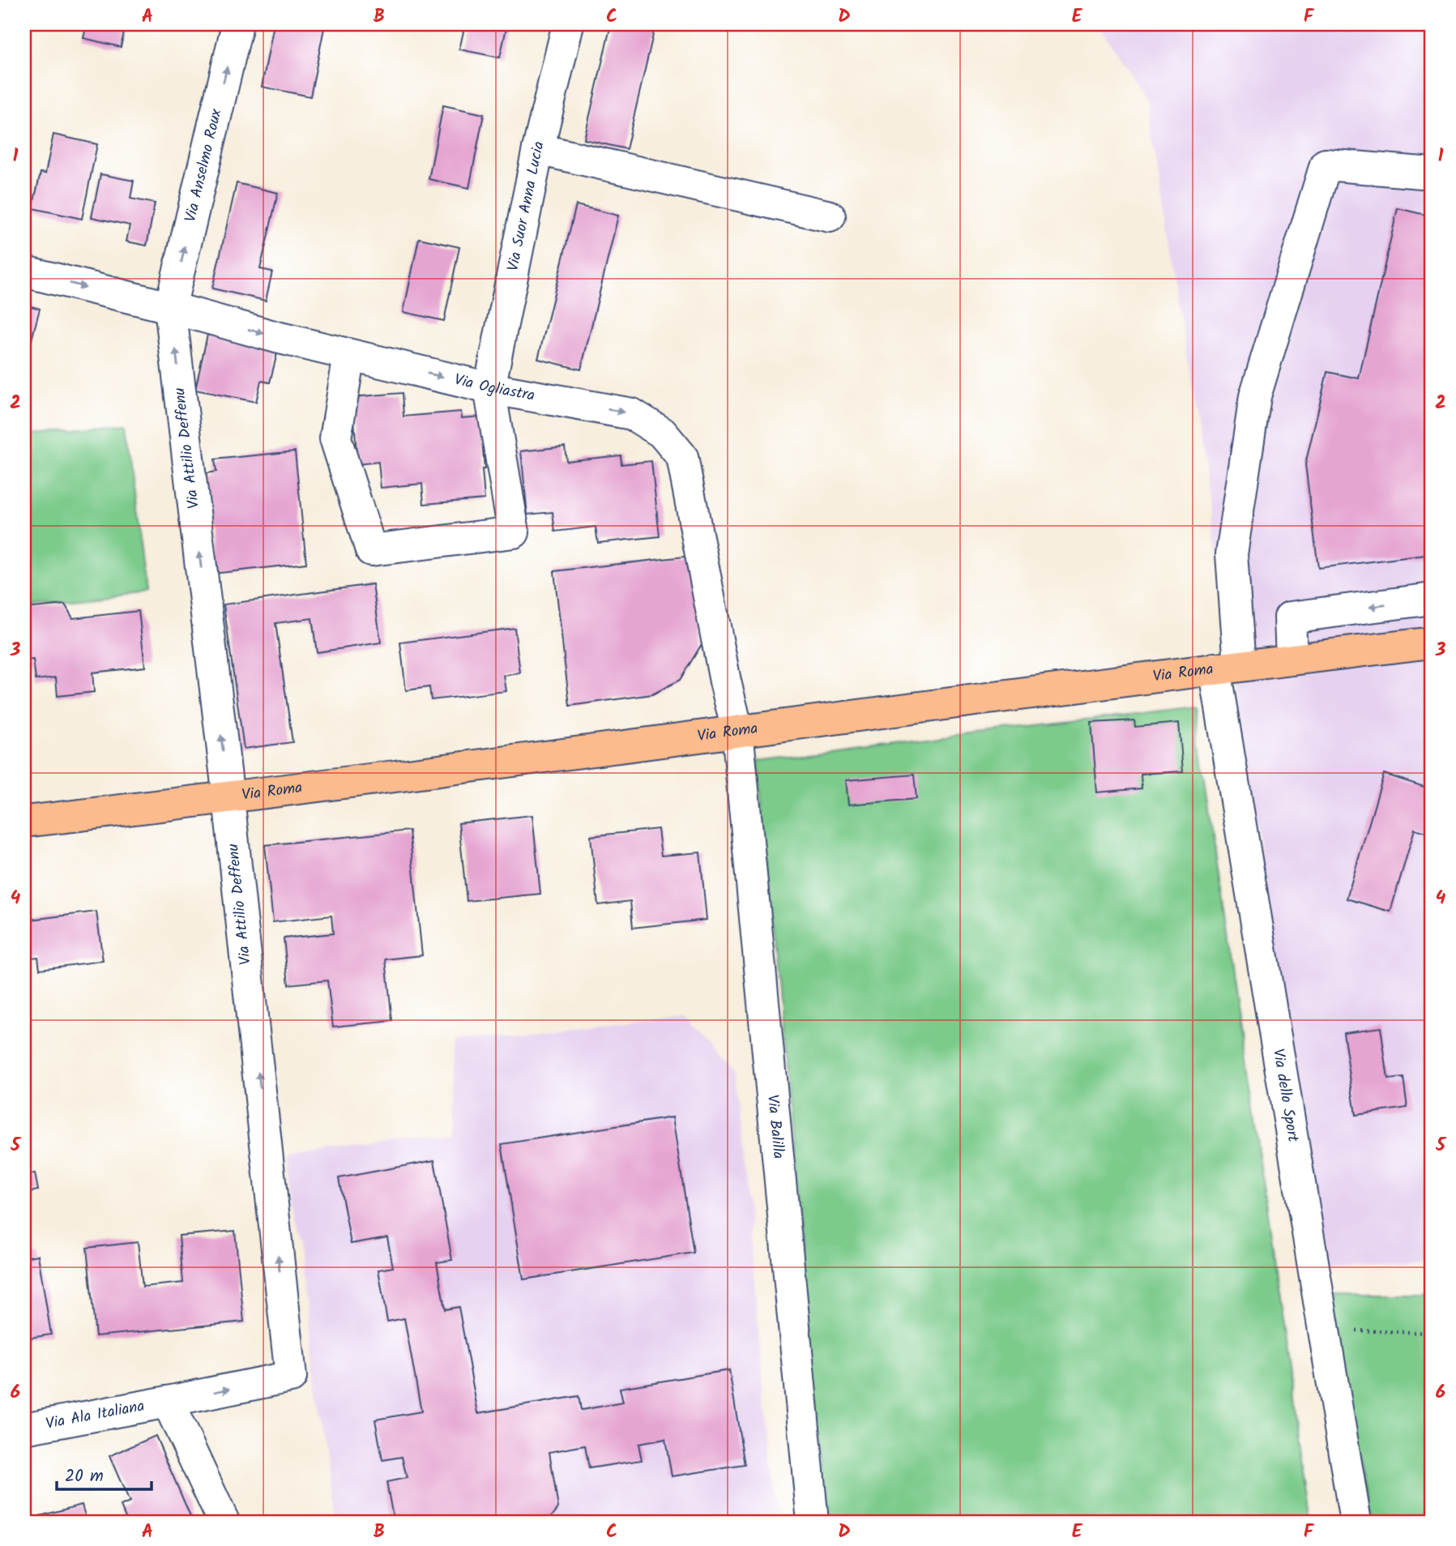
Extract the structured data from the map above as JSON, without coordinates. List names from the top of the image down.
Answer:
{
  "streets": {
    "main road": ["Via Roma"],
    "street": [
      "Via Anselmo Roux",
      "Via Suor Anna Lucia",
      "Via Ogliastra",
      "Via Attilio Deffenu",
      "Via dello Sport",
      "Via Balilla",
      "Via Ala Italiana"
    ]
  },
  "crossings": [
    ["Via Anselmo Roux", "Via Ogliastra"],
    ["Via Anselmo Roux", "Via Attilio Deffenu"],
    ["Via Suor Anna Lucia", "Via Ogliastra"],
    ["Via Ogliastra", "Via Attilio Deffenu"],
    ["Via Ogliastra", "Via Roma"],
    ["Via Ogliastra", "Via Balilla"],
    ["Via Attilio Deffenu", "Via Roma"],
    ["Via Attilio Deffenu", "Via Ala Italiana"],
    ["Via Roma", "Via dello Sport"],
    ["Via Roma", "Via Balilla"]
  ],
  "one_way": ["Via Anselmo Roux", "Via Attilio Deffenu"],
  "scale_bar": "20 m",
  "grid": {
    "columns": [
      "A",
      "B",
      "C",
      "D",
      "E",
      "F"
    ],
    "rows": [
      "1",
      "2",
      "3",
      "4",
      "5",
      "6"
    ]
  }
}
